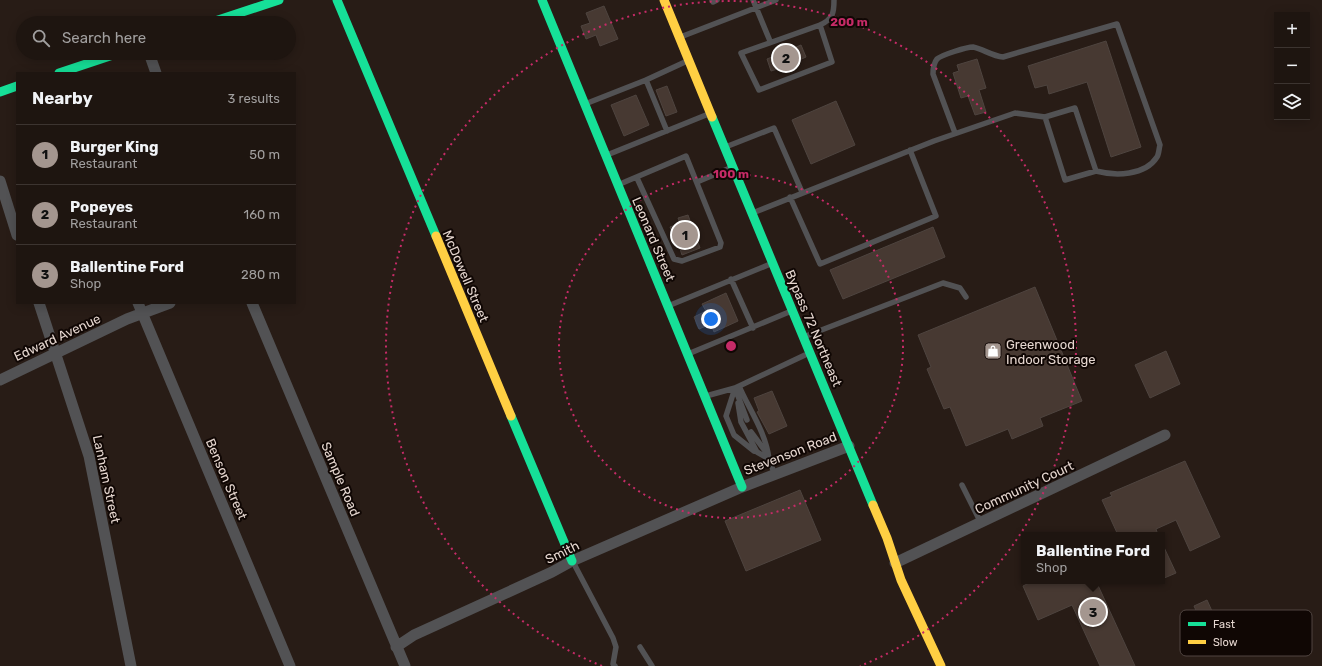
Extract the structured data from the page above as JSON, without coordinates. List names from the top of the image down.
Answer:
{
  "streets": {
    "main road": ["Leonard Street", "McDowell Street", "Bypass 72 Northeast"],
    "street": [
      "Edward Avenue",
      "Stevenson Road",
      "Lanham Street",
      "Benson Street",
      "Sample Road",
      "Community Court",
      "Smith"
    ]
  },
  "crossings": [
    ["Leonard Street", "Stevenson Road"],
    ["Leonard Street", "Smith"],
    ["McDowell Street", "Smith"],
    ["Bypass 72 Northeast", "Stevenson Road"],
    ["Bypass 72 Northeast", "Community Court"],
    ["Edward Avenue", "Lanham Street"],
    ["Edward Avenue", "Benson Street"],
    ["Stevenson Road", "Smith"],
    ["Sample Road", "Smith"]
  ],
  "places": {
    "shop": ["Greenwood Indoor Storage"]
  },
  "legend": ["Fast", "Slow"],
  "page": {
    "map_buttons": ["+", "−"],
    "search": "Search here",
    "pins": ["2", "1", "3"],
    "heading": ["Nearby", "3 results"],
    "list": [
      {
        "mark": "1",
        "name": "Burger King",
        "note": "Restaurant",
        "value": "50 m"
      },
      {
        "mark": "2",
        "name": "Popeyes",
        "note": "Restaurant",
        "value": "160 m"
      },
      {
        "mark": "3",
        "name": "Ballentine Ford",
        "note": "Shop",
        "value": "280 m"
      }
    ],
    "popup": ["Ballentine Ford", "Shop"]
  },
  "rings": ["200 m", "100 m"]
}
